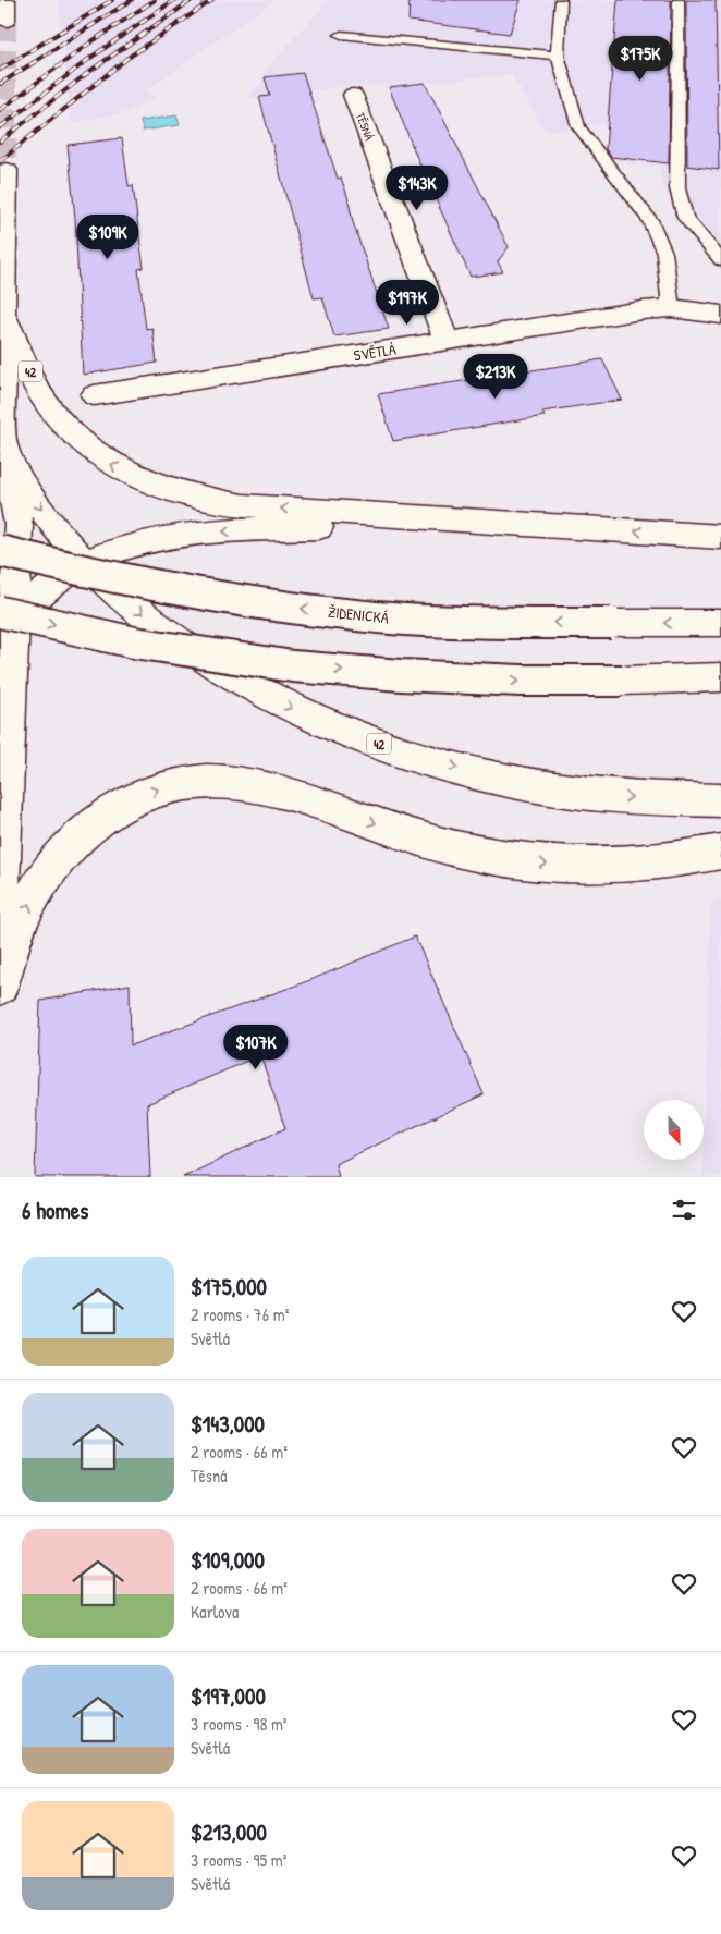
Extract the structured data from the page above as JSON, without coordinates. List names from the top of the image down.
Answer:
{
  "streets": {
    "main road": [
      "TĚSNÁ",
      "SVĚTLÁ",
      "42",
      "ŽIDENICKÁ"
    ]
  },
  "crossings": [
    ["TĚSNÁ", "SVĚTLÁ"]
  ],
  "north": "bottom",
  "page": {
    "price": [
      "$175K",
      "$143K",
      "$109K",
      "$197K",
      "$213K",
      "$107K"
    ],
    "heading": "6 homes",
    "list": [
      {
        "name": "$175,000",
        "note": "2 rooms · 76 m² · Světlá"
      },
      {
        "name": "$143,000",
        "note": "2 rooms · 66 m² · Těsná"
      },
      {
        "name": "$109,000",
        "note": "2 rooms · 66 m² · Karlova"
      },
      {
        "name": "$197,000",
        "note": "3 rooms · 98 m² · Světlá"
      },
      {
        "name": "$213,000",
        "note": "3 rooms · 95 m² · Světlá"
      }
    ]
  }
}
